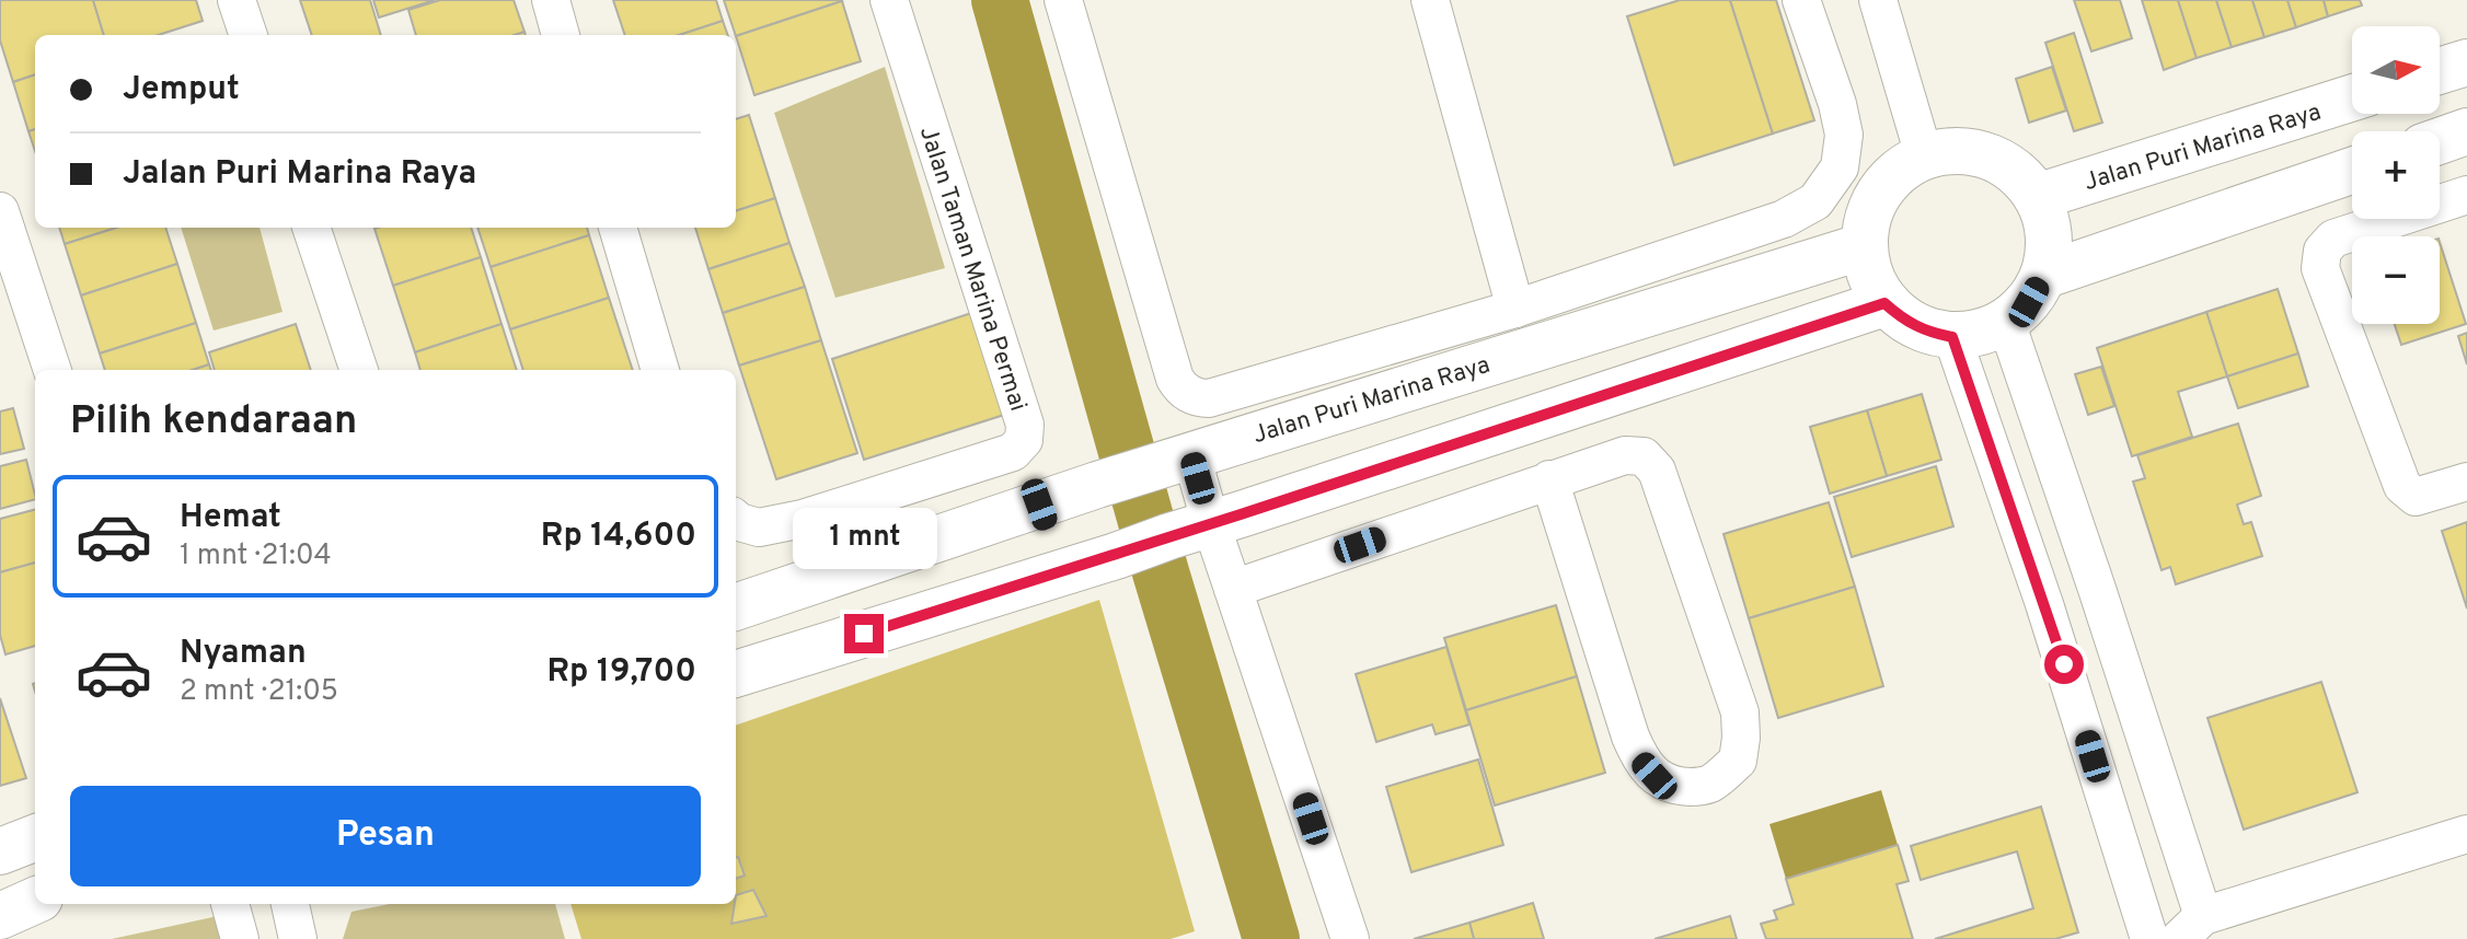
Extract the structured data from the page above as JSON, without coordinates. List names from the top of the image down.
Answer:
{
  "streets": {
    "street": ["Jalan Puri Marina Raya", "Jalan Taman Marina Permai"]
  },
  "north": "right",
  "page": {
    "map_buttons": ["+", "−"],
    "banner": ["Jemput", "Jalan Puri Marina Raya"],
    "heading": "Pilih kendaraan",
    "list": [
      {
        "name": "Hemat",
        "note": "1 mnt · 21:04",
        "value": "Rp 14,600"
      },
      {
        "name": "Nyaman",
        "note": "2 mnt · 21:05",
        "value": "Rp 19,700"
      }
    ],
    "bubble": "1 mnt",
    "buttons": "Pesan"
  }
}
